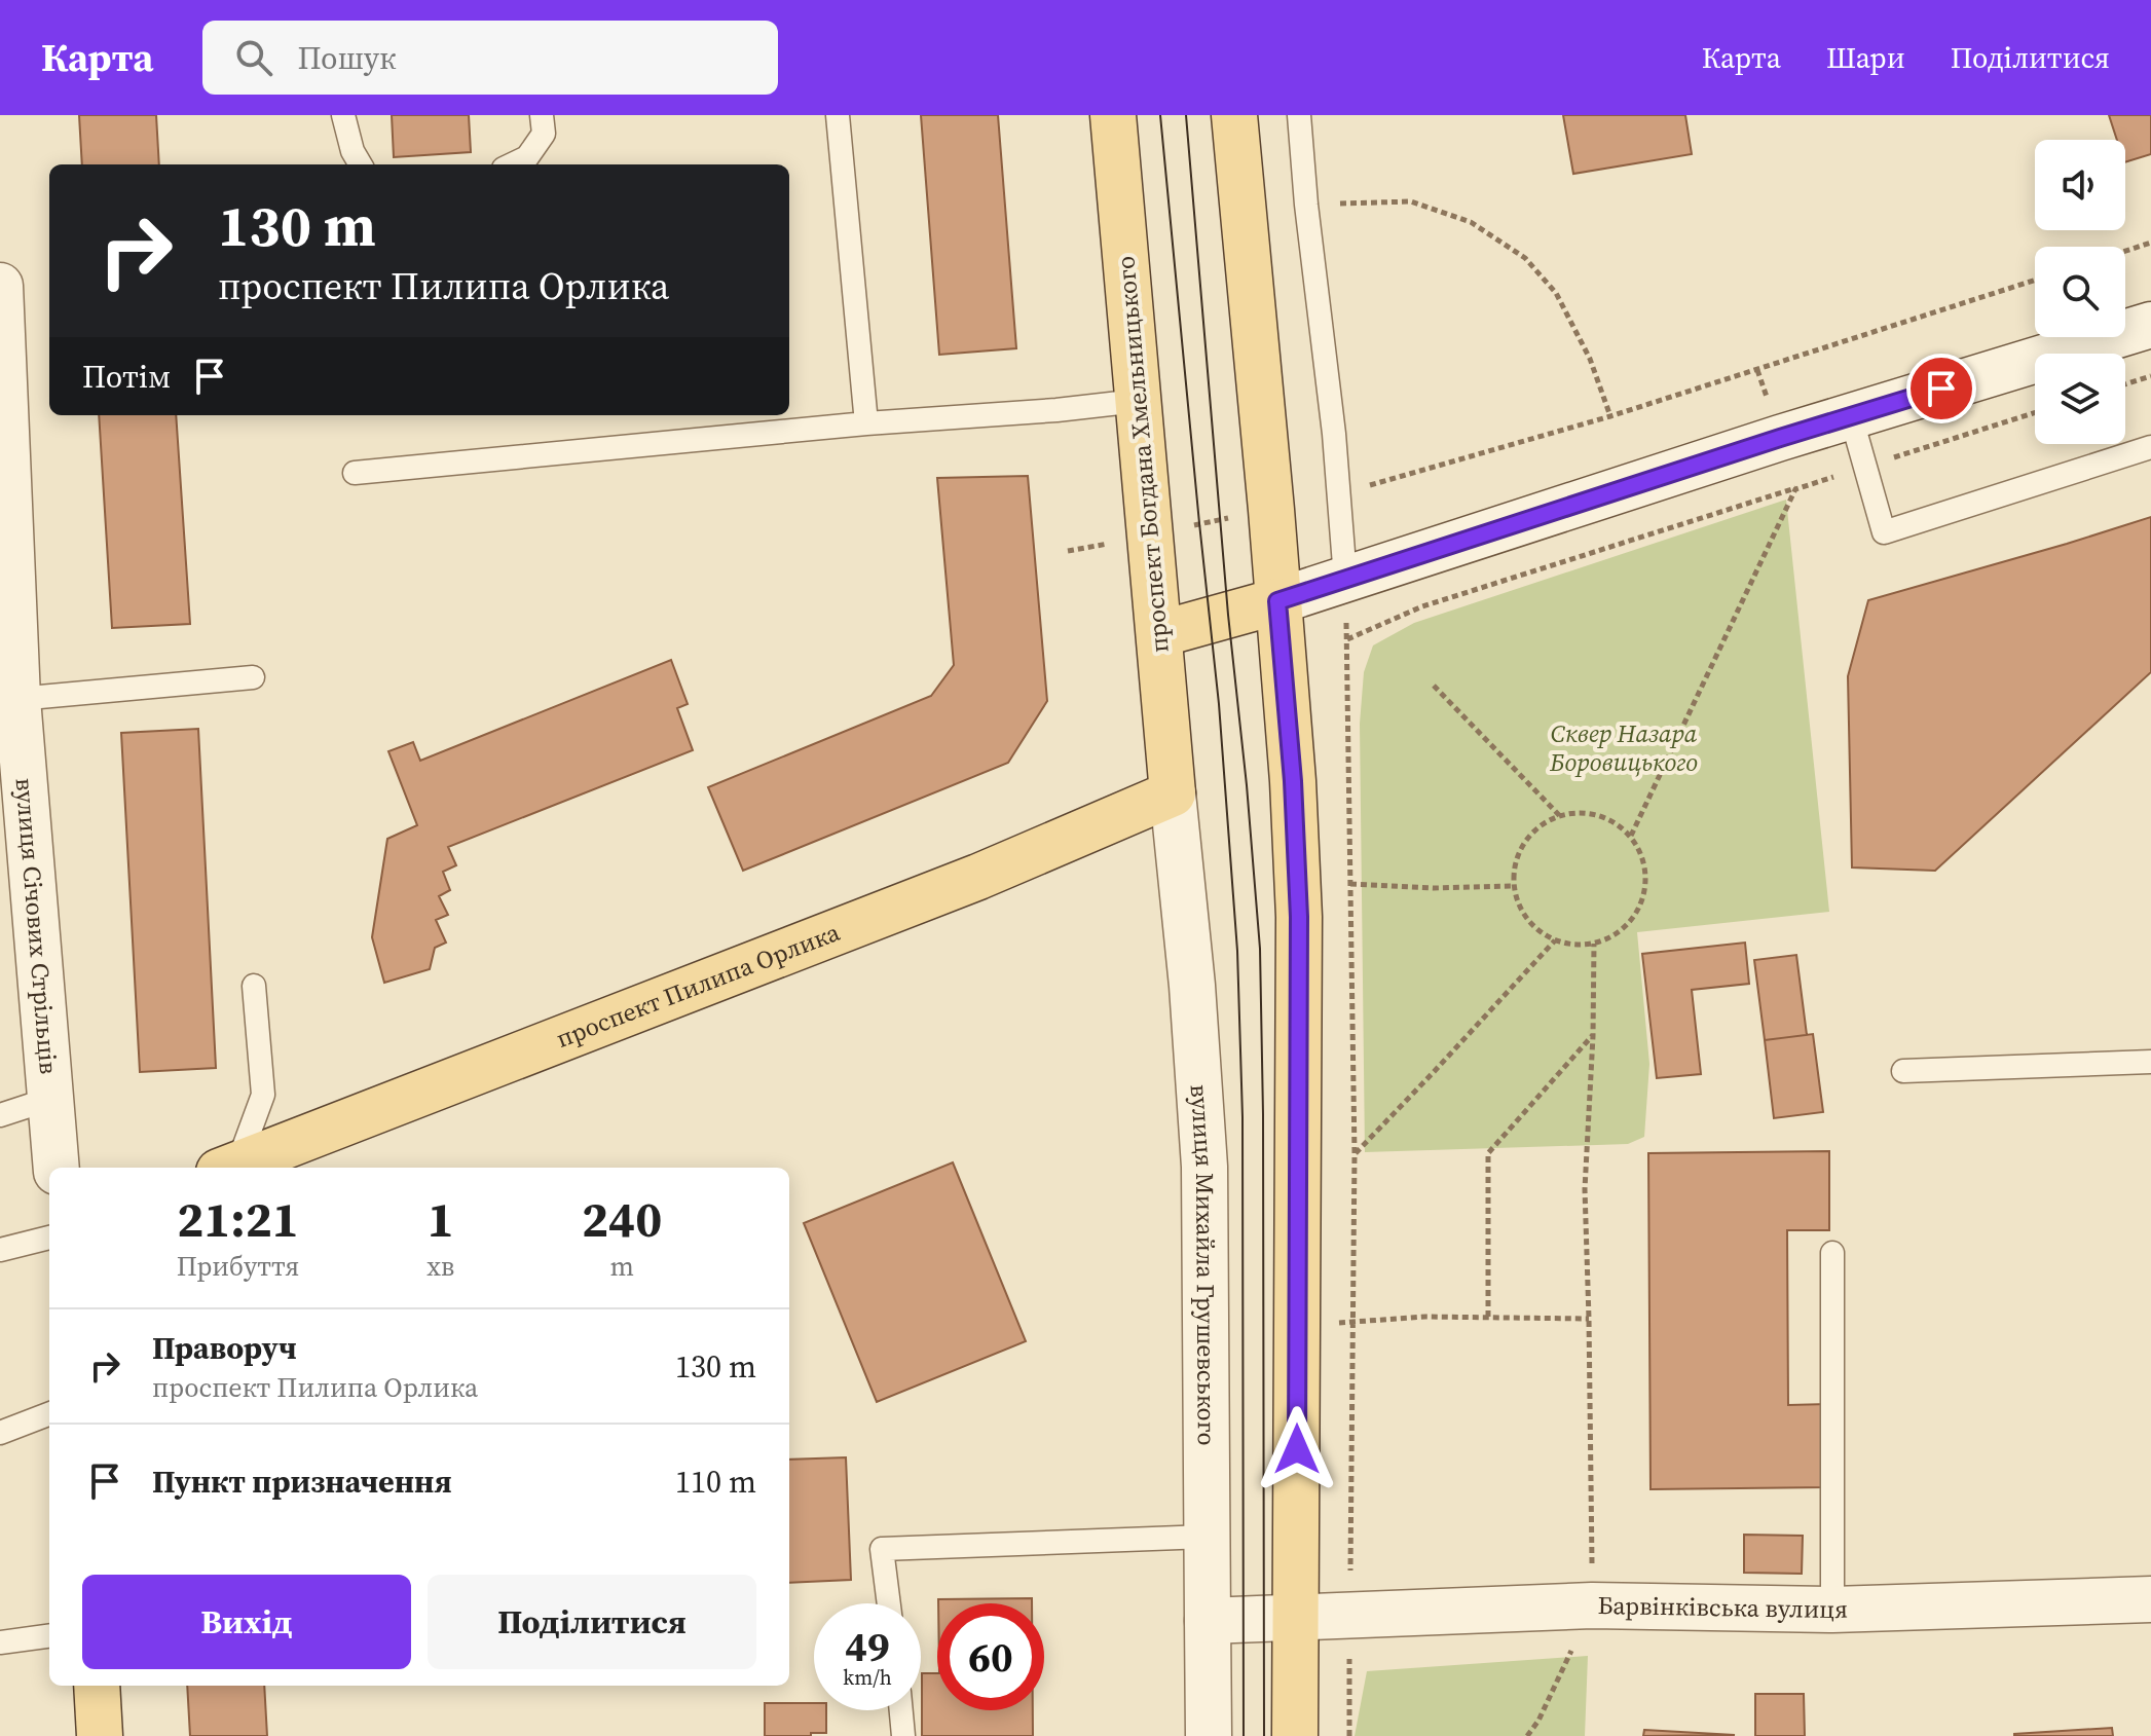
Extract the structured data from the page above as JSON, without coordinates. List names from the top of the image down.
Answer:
{
  "streets": {
    "main road": ["проспект Богдана Хмельницького", "проспект Пилипа Орлика"],
    "street": ["вулиця Січових Стрільців", "вулиця Михайла Грушевського", "Барвінківська вулиця"]
  },
  "crossings": [
    ["проспект Богдана Хмельницького", "проспект Пилипа Орлика"],
    ["проспект Богдана Хмельницького", "вулиця Михайла Грушевського"],
    ["проспект Пилипа Орлика", "вулиця Михайла Грушевського"],
    ["вулиця Михайла Грушевського", "Барвінківська вулиця"]
  ],
  "parks": ["Сквер Назара Боровицького"],
  "page": {
    "header": "Карта",
    "search": "Пошук",
    "nav": ["Карта", "Шари", "Поділитися"],
    "turn": ["130 m", "проспект Пилипа Орлика"],
    "then": "Потім",
    "eta": [
      "21:21",
      "Прибуття",
      "1",
      "хв",
      "240",
      "m"
    ],
    "list": [
      {
        "name": "Праворуч",
        "note": "проспект Пилипа Орлика",
        "value": "130 m"
      },
      {
        "name": "Пункт призначення",
        "value": "110 m"
      }
    ],
    "buttons": ["Вихід", "Поділитися"],
    "speed": "49 km/h",
    "limit": "60"
  }
}
